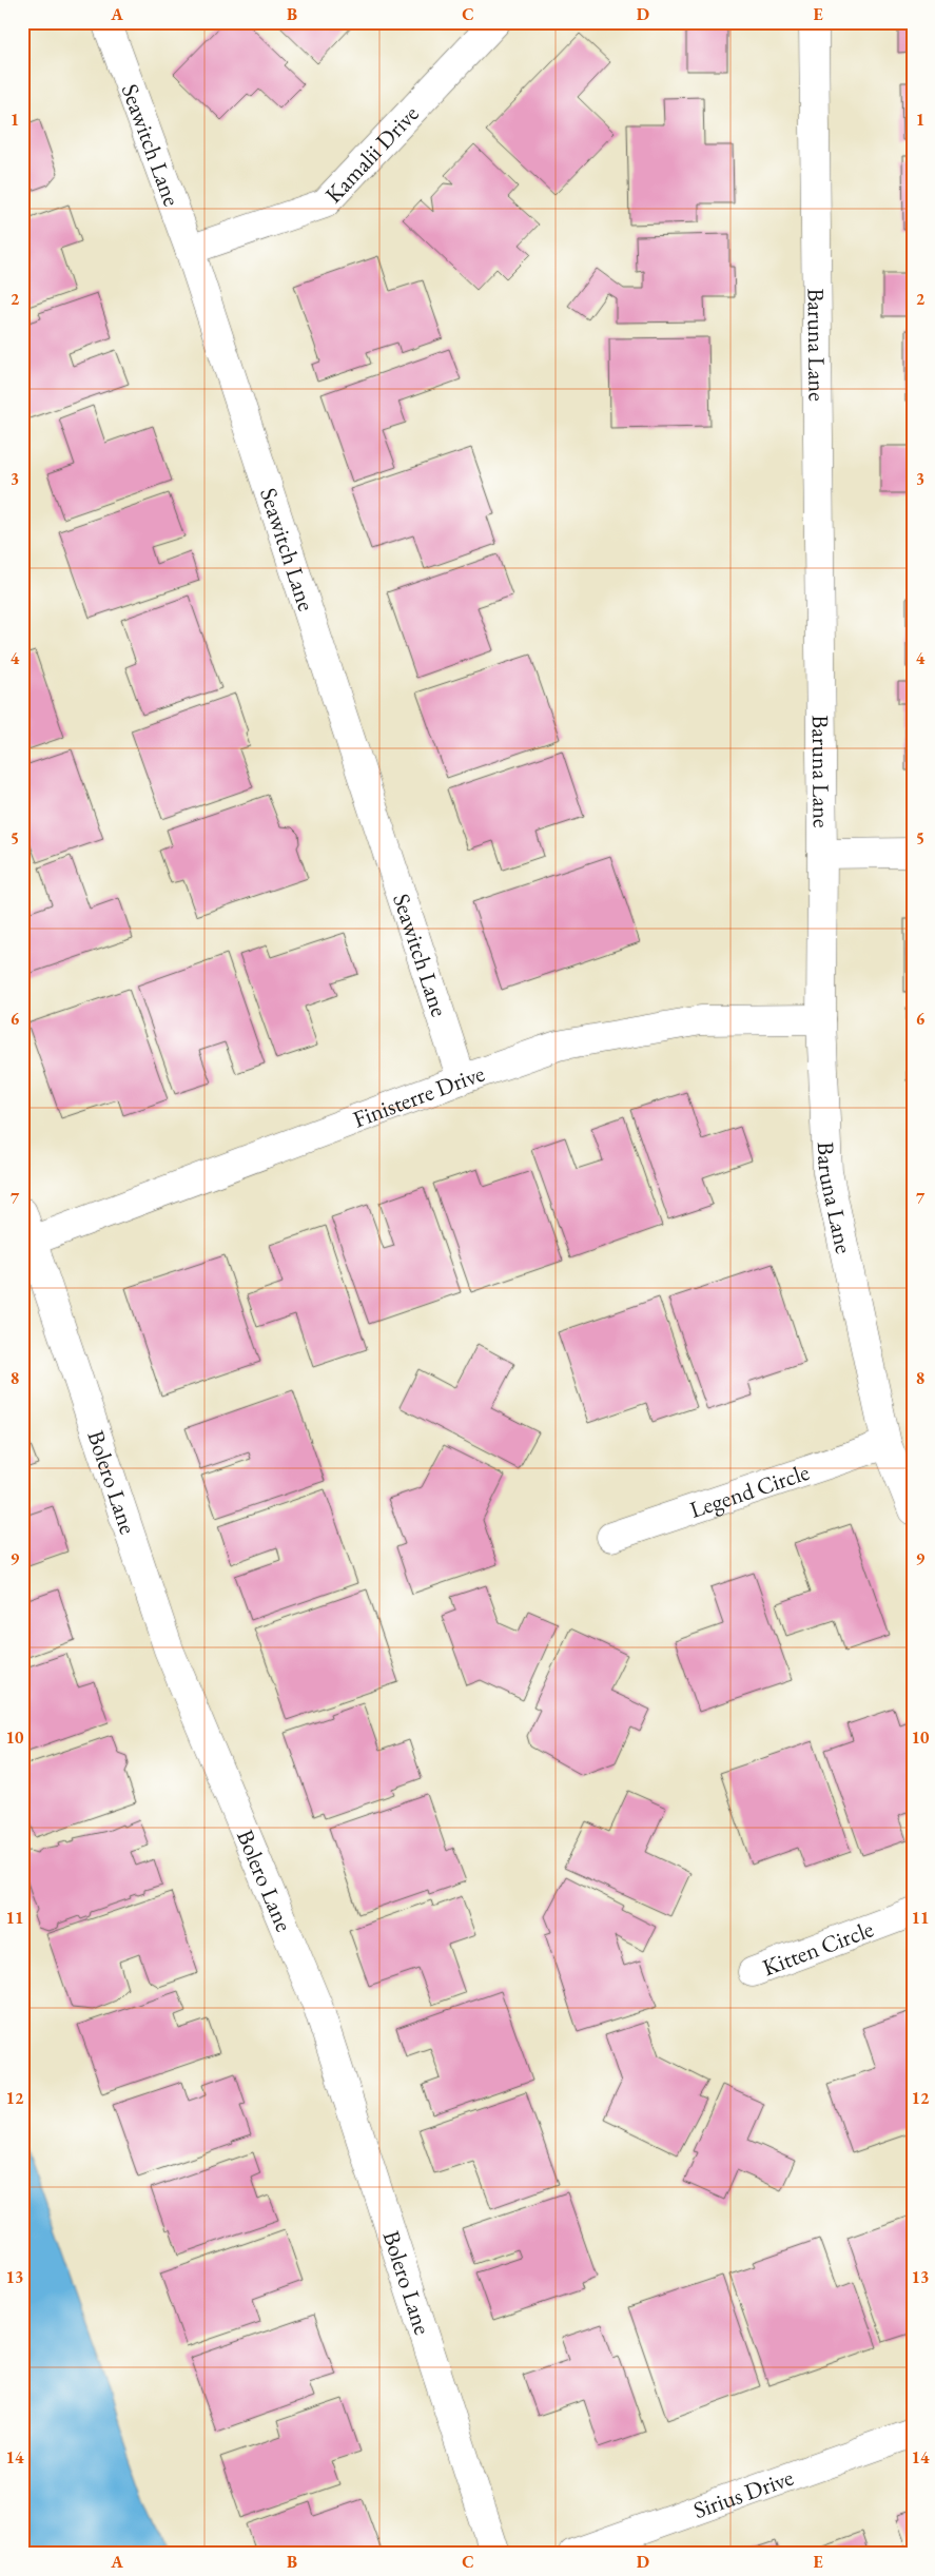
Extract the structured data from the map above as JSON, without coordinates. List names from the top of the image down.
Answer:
{
  "streets": {
    "street": [
      "Seawitch Lane",
      "Kamalii Drive",
      "Baruna Lane",
      "Finisterre Drive",
      "Bolero Lane",
      "Legend Circle",
      "Kitten Circle",
      "Sirius Drive"
    ]
  },
  "crossings": [
    ["Seawitch Lane", "Kamalii Drive"],
    ["Seawitch Lane", "Finisterre Drive"],
    ["Baruna Lane", "Finisterre Drive"],
    ["Baruna Lane", "Legend Circle"],
    ["Finisterre Drive", "Bolero Lane"]
  ],
  "grid": {
    "columns": [
      "A",
      "B",
      "C",
      "D",
      "E"
    ],
    "rows": [
      "1",
      "2",
      "3",
      "4",
      "5",
      "6",
      "7",
      "8",
      "9",
      "10",
      "11",
      "12",
      "13",
      "14"
    ]
  }
}
